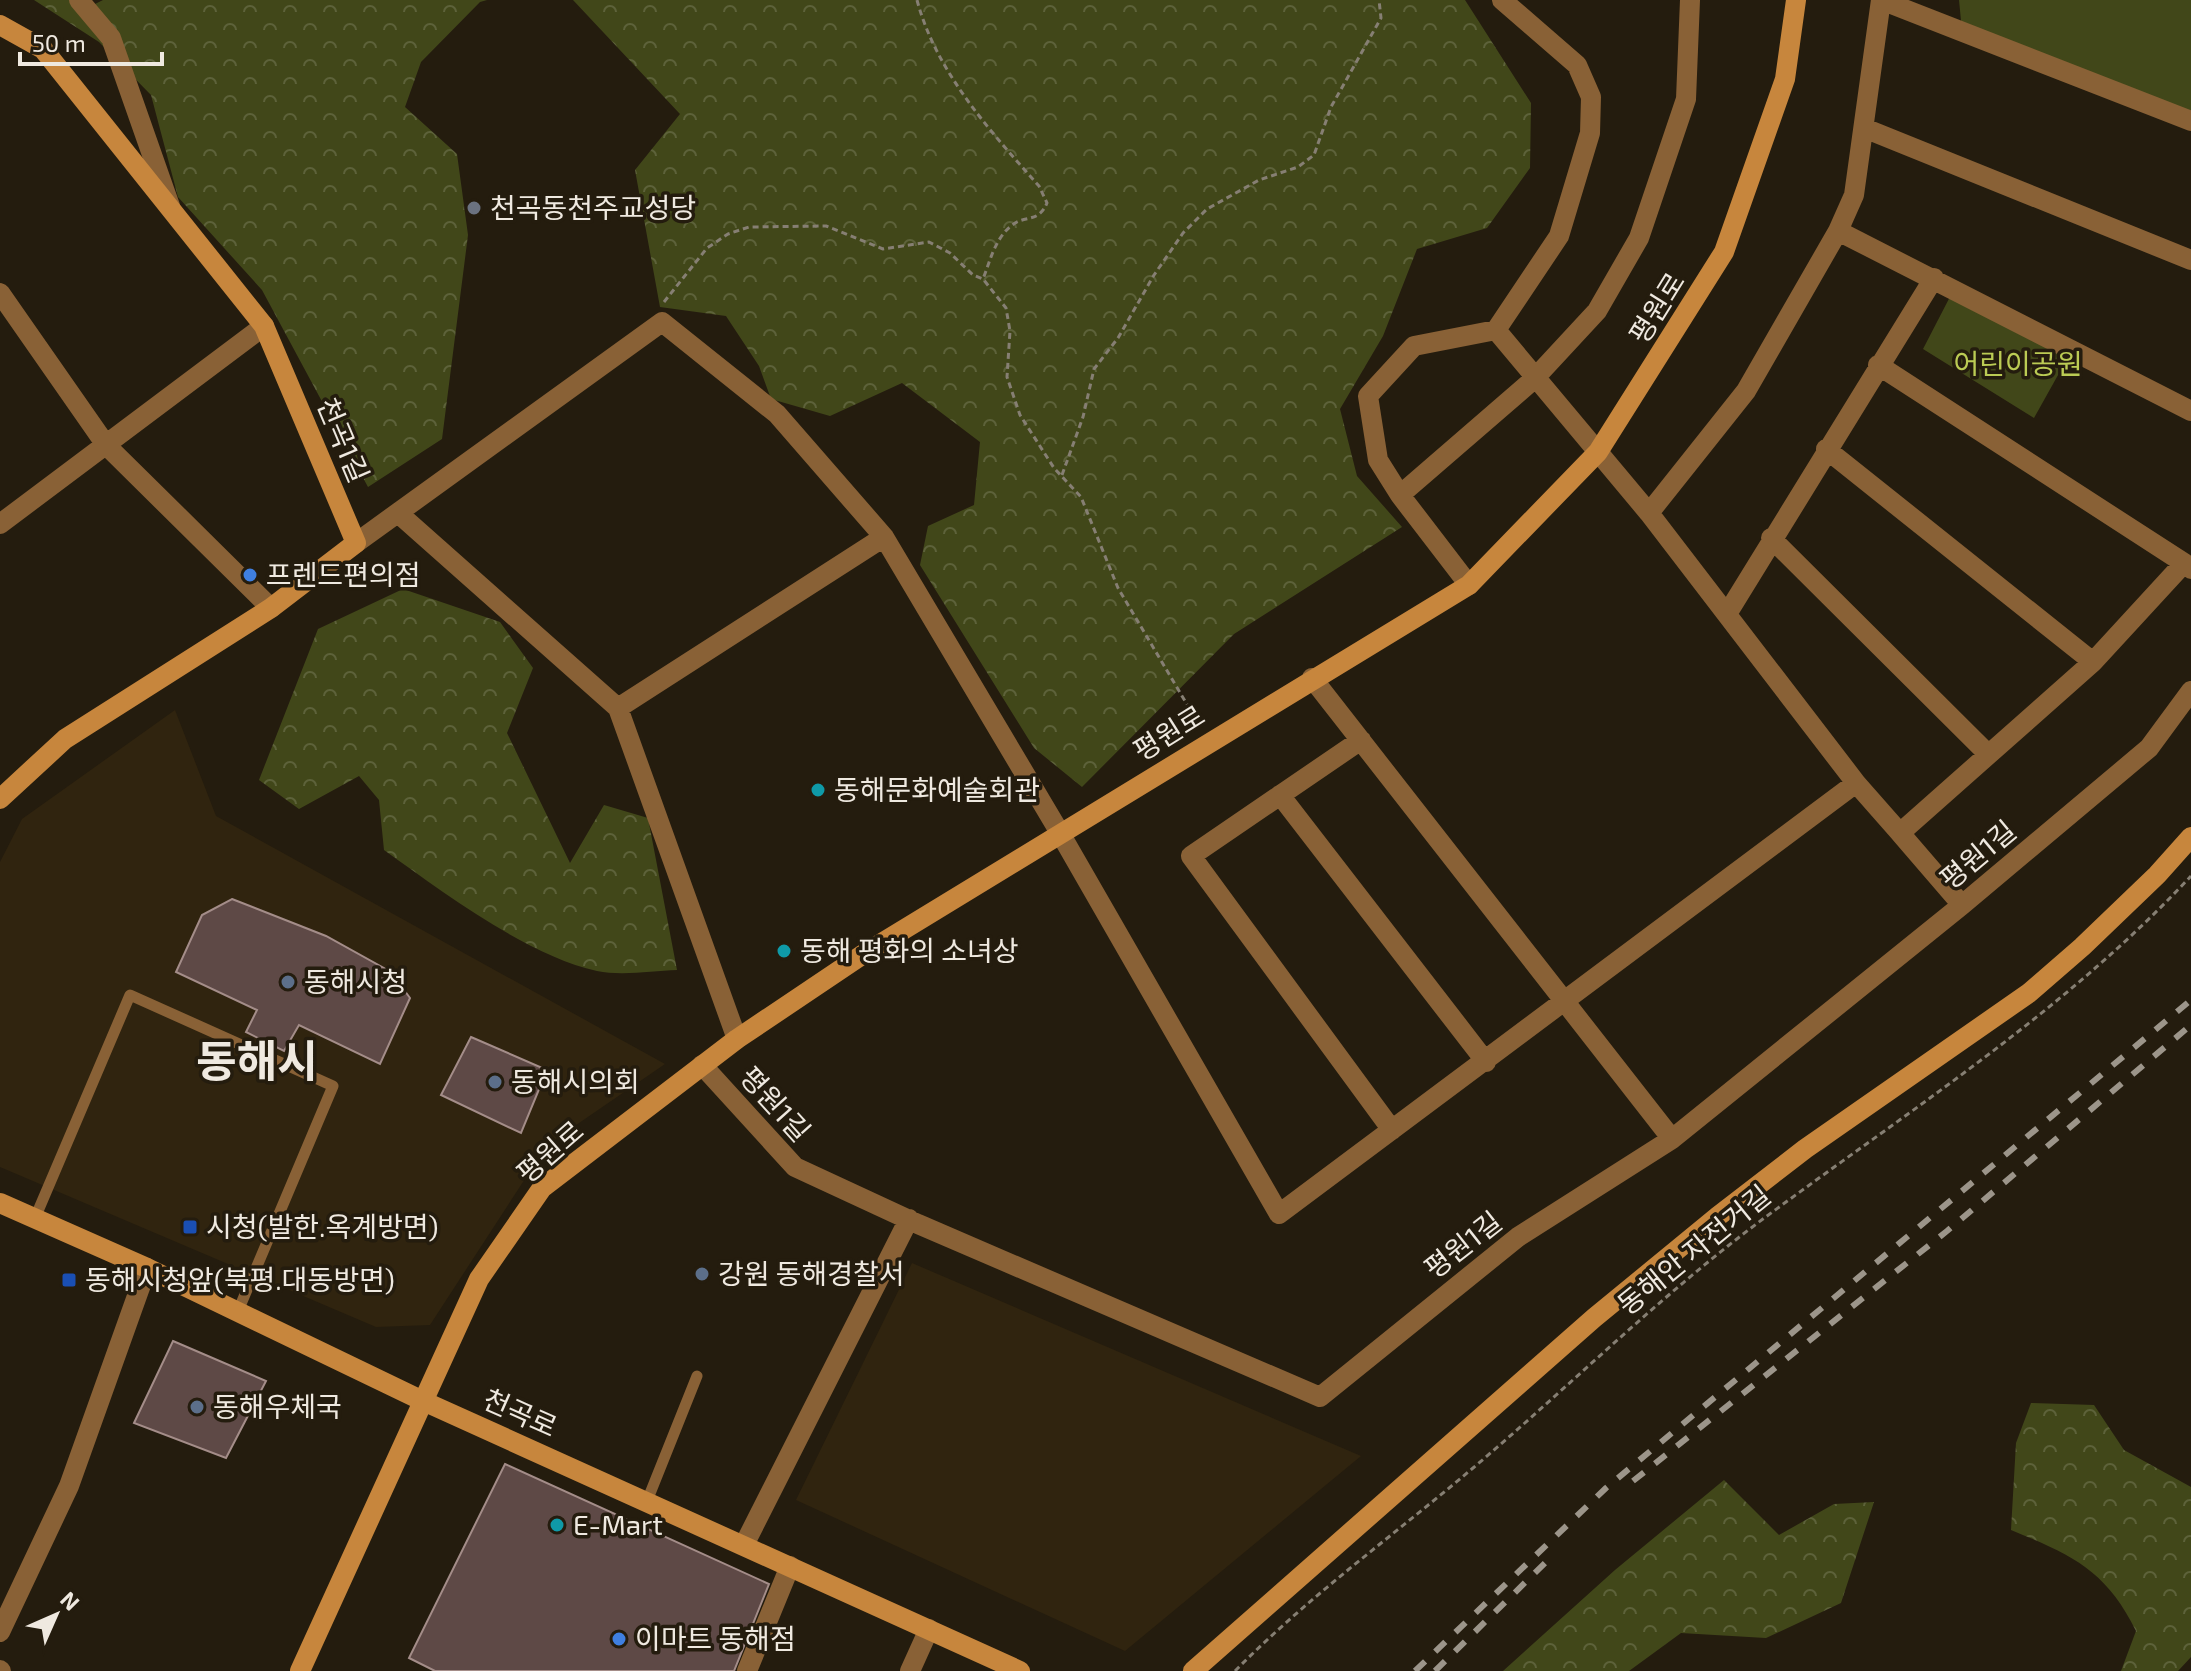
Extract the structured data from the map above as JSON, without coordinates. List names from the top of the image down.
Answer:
{
  "streets": {
    "street": [
      "평원로",
      "천곡1길",
      "평원1길",
      "천곡로"
    ],
    "path": ["동해안 자전거길"]
  },
  "crossings": [
    ["평원로", "평원1길"],
    ["평원로", "천곡로"]
  ],
  "districts": ["동해시"],
  "parks": ["어린이공원"],
  "places": {
    "other": [
      "천곡동천주교성당",
      "프렌드편의점",
      "동해문화예술회관",
      "동해 평화의 소녀상",
      "동해시청",
      "동해시의회",
      "강원 동해경찰서",
      "동해우체국",
      "E-Mart",
      "이마트 동해점"
    ],
    "transit": ["시청(발한.옥계방면)", "동해시청앞(북평.대동방면)"]
  },
  "scale_bar": "50 m",
  "north": "top right"
}
